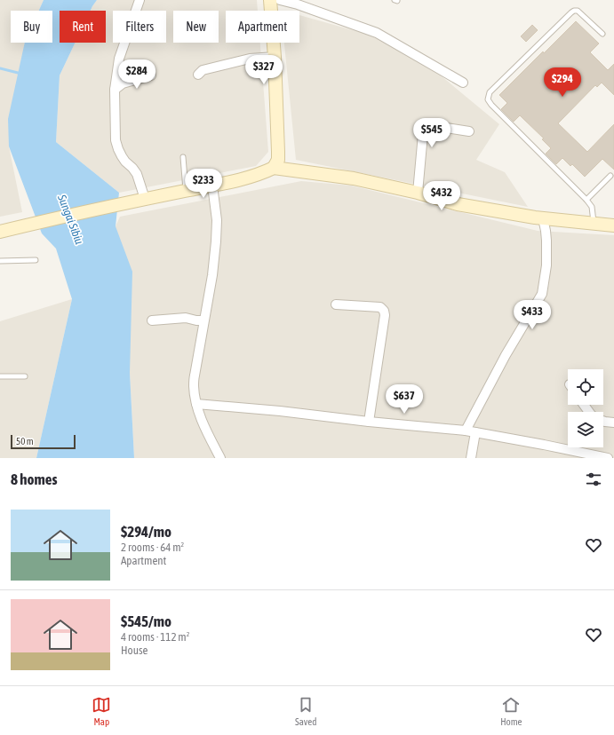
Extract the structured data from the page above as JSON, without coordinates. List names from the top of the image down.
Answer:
{
  "water": ["Sungai Sibiu"],
  "scale_bar": "50 m",
  "page": {
    "chip": [
      "Buy",
      "Rent",
      "Filters",
      "New",
      "Apartment"
    ],
    "price": [
      "$327",
      "$284",
      "$294",
      "$545",
      "$233",
      "$432",
      "$433",
      "$637"
    ],
    "scale": "50 m",
    "heading": "8 homes",
    "list": [
      {
        "name": "$294/mo",
        "note": "2 rooms · 64 m² · Apartment"
      },
      {
        "name": "$545/mo",
        "note": "4 rooms · 112 m² · House"
      }
    ],
    "tabs": ["Map", "Saved", "Home"]
  }
}
